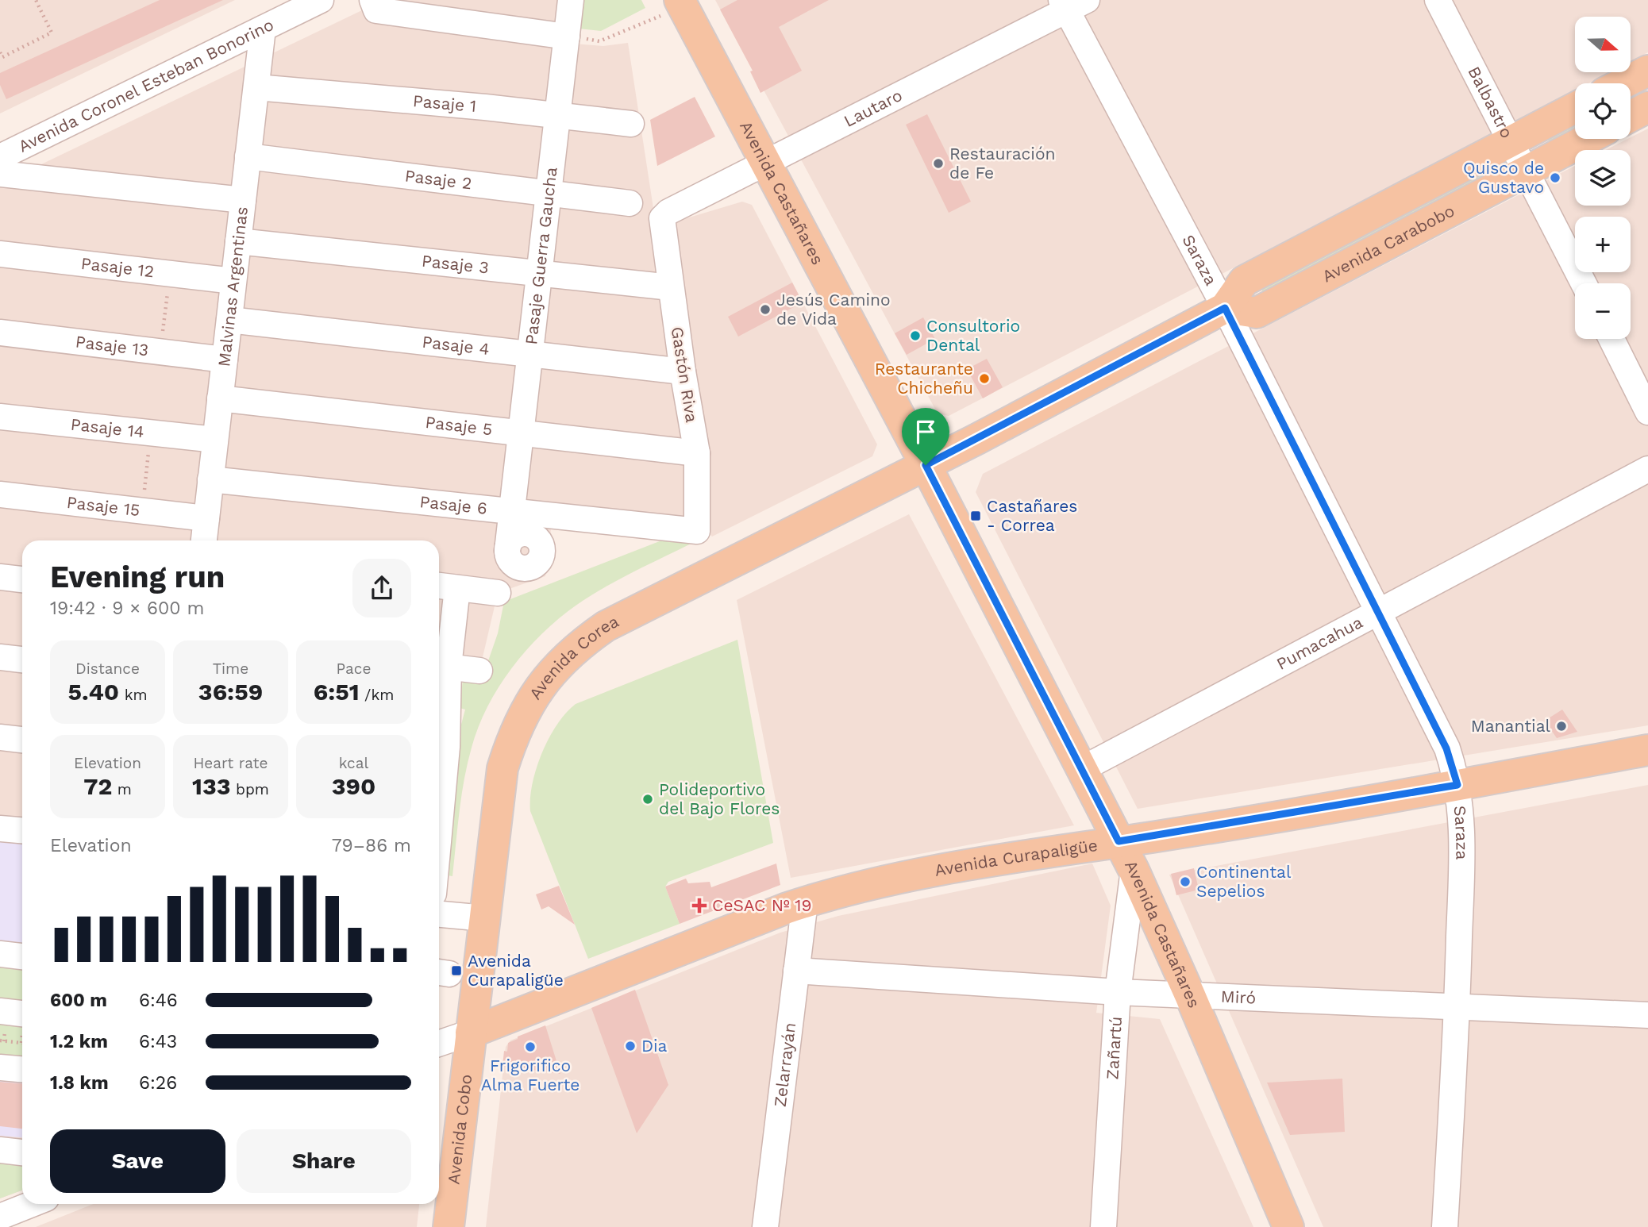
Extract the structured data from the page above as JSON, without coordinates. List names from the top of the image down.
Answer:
{
  "streets": {
    "main road": [
      "Avenida Castañares",
      "Avenida Carabobo",
      "Avenida Corea",
      "Avenida Curapaligüe",
      "Avenida Cobo"
    ],
    "street": [
      "Avenida Coronel Esteban Bonorino",
      "Balbastro",
      "Pasaje 1",
      "Lautaro",
      "Pasaje 2",
      "Pasaje Guerra Gaucha",
      "Saraza",
      "Pasaje 3",
      "Pasaje 12",
      "Malvinas Argentinas",
      "Pasaje 4",
      "Pasaje 13",
      "Gastón Riva",
      "Pasaje 5",
      "Pasaje 14",
      "Pasaje 6",
      "Pasaje 15",
      "Pumacahua",
      "Miró",
      "Zañartú",
      "Zelarrayán"
    ]
  },
  "crossings": [
    ["Avenida Coronel Esteban Bonorino", "Malvinas Argentinas"],
    ["Balbastro", "Avenida Carabobo"],
    ["Pasaje 1", "Pasaje Guerra Gaucha"],
    ["Pasaje 1", "Malvinas Argentinas"],
    ["Lautaro", "Avenida Castañares"],
    ["Lautaro", "Saraza"],
    ["Lautaro", "Gastón Riva"],
    ["Pasaje 2", "Pasaje Guerra Gaucha"],
    ["Pasaje 2", "Malvinas Argentinas"],
    ["Avenida Castañares", "Avenida Carabobo"],
    ["Avenida Castañares", "Pumacahua"],
    ["Avenida Castañares", "Avenida Corea"],
    ["Avenida Castañares", "Avenida Curapaligüe"],
    ["Avenida Castañares", "Miró"],
    ["Avenida Castañares", "Zañartú"],
    ["Avenida Carabobo", "Saraza"],
    ["Avenida Carabobo", "Avenida Corea"],
    ["Pasaje Guerra Gaucha", "Pasaje 3"],
    ["Pasaje Guerra Gaucha", "Pasaje 4"],
    ["Pasaje Guerra Gaucha", "Pasaje 5"],
    ["Pasaje Guerra Gaucha", "Pasaje 6"],
    ["Saraza", "Pumacahua"],
    ["Saraza", "Avenida Curapaligüe"],
    ["Saraza", "Miró"],
    ["Pasaje 3", "Malvinas Argentinas"],
    ["Pasaje 3", "Gastón Riva"],
    ["Pasaje 12", "Malvinas Argentinas"],
    ["Malvinas Argentinas", "Pasaje 4"],
    ["Malvinas Argentinas", "Pasaje 13"],
    ["Malvinas Argentinas", "Pasaje 5"],
    ["Malvinas Argentinas", "Pasaje 14"],
    ["Malvinas Argentinas", "Pasaje 6"],
    ["Malvinas Argentinas", "Pasaje 15"],
    ["Pasaje 4", "Gastón Riva"],
    ["Gastón Riva", "Pasaje 5"],
    ["Gastón Riva", "Pasaje 6"],
    ["Avenida Corea", "Avenida Curapaligüe"],
    ["Avenida Corea", "Avenida Cobo"],
    ["Avenida Curapaligüe", "Zelarrayán"],
    ["Avenida Curapaligüe", "Avenida Cobo"],
    ["Miró", "Zañartú"],
    ["Miró", "Zelarrayán"]
  ],
  "places": {
    "other": [
      "Restauración de Fe",
      "Quisco de Gustavo",
      "Jesús Camino de Vida",
      "Consultorio Dental",
      "Restaurante Chicheñu",
      "Manantial",
      "Polideportivo del Bajo Flores",
      "Continental Sepelios",
      "Dia",
      "Frigorifico Alma Fuerte"
    ],
    "transit": ["Castañares - Correa", "Avenida Curapaligüe"],
    "health": ["CeSAC Nº 19"]
  },
  "north": "right",
  "page": {
    "map_buttons": ["+", "−"],
    "heading": ["Evening run", "19:42 · 9 × 600 m"],
    "stats": [
      ["Distance", "5.40 km"],
      ["Time", "36:59"],
      ["Pace", "6:51 /km"],
      ["Elevation", "72 m"],
      ["Heart rate", "133 bpm"],
      ["kcal", "390"]
    ],
    "chart": ["Elevation", "79–86 m"],
    "list": [
      {
        "name": "600 m",
        "note": "6:46"
      },
      {
        "name": "1.2 km",
        "note": "6:43"
      },
      {
        "name": "1.8 km",
        "note": "6:26"
      }
    ],
    "buttons": ["Save", "Share"]
  }
}
